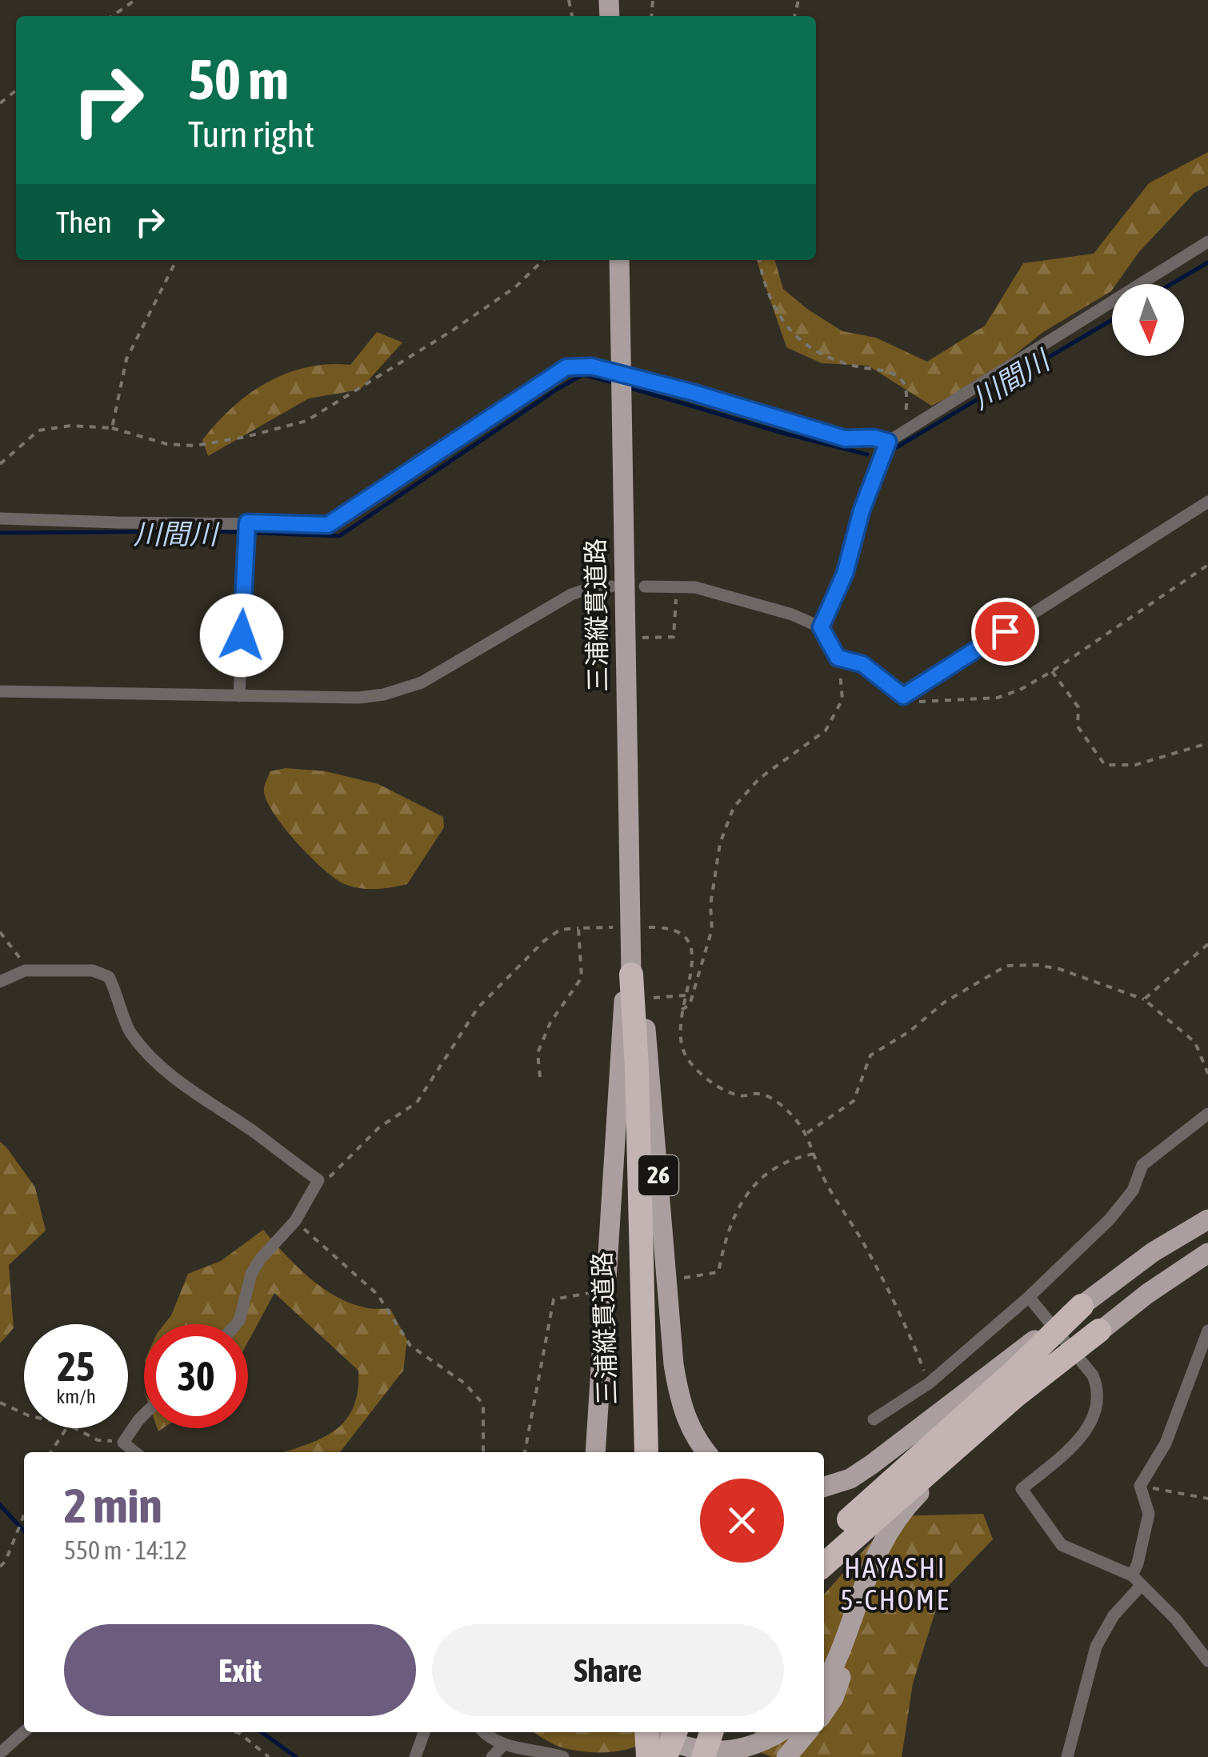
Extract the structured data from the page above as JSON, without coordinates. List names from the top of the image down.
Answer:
{
  "streets": {
    "highway": ["三浦縦貫道路", "26"]
  },
  "crossings": [
    ["三浦縦貫道路", "26"]
  ],
  "districts": ["HAYASHI 5-CHOME"],
  "water": ["川間川"],
  "north": "bottom",
  "page": {
    "turn": ["50 m", "Turn right"],
    "then": "Then",
    "speed": "25 km/h",
    "limit": "30",
    "heading": ["2 min", "550 m · 14:12"],
    "buttons": ["Exit", "Share"]
  }
}
